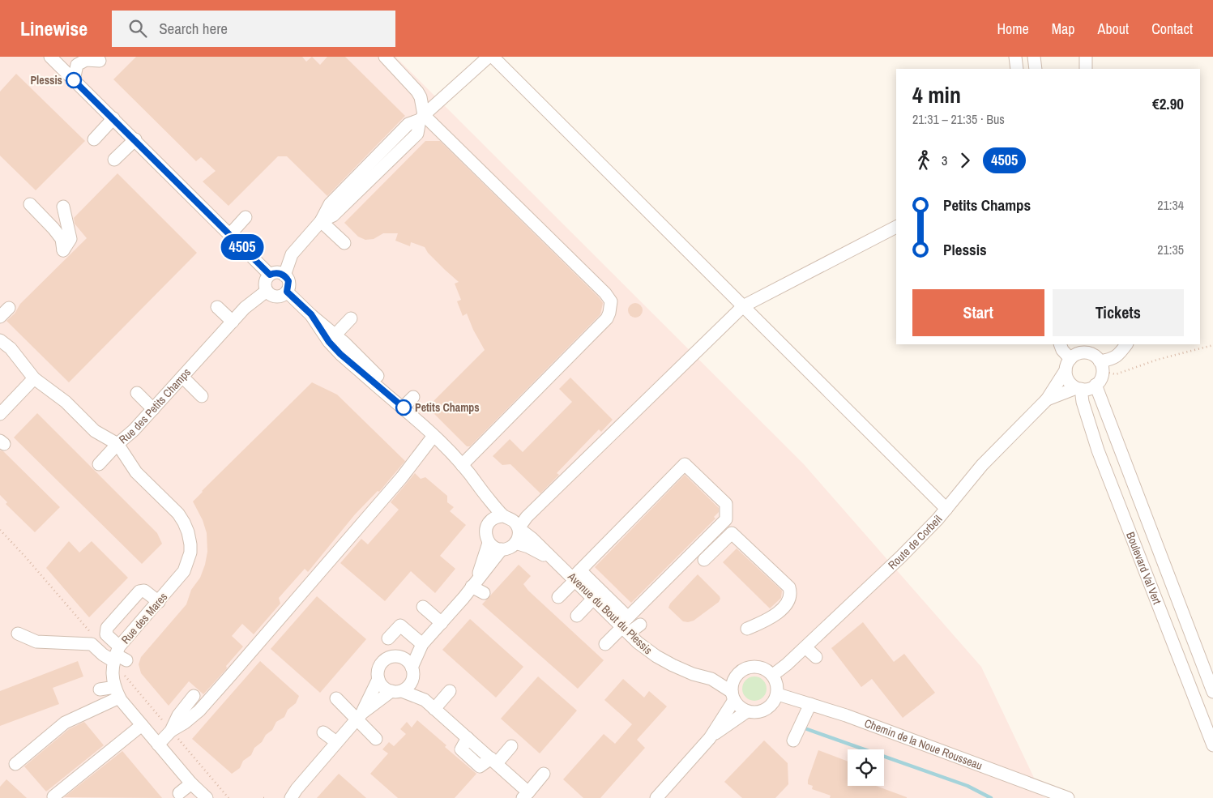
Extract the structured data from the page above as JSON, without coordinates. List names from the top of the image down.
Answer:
{
  "streets": {
    "street": [
      "Rue des Petits Champs",
      "Route de Corbeil",
      "Boulevard Val Vert",
      "Avenue du Bout du Plessis",
      "Rue des Mares",
      "Chemin de la Noue Rousseau"
    ]
  },
  "crossings": [
    ["Rue des Petits Champs", "Rue des Mares"],
    ["Route de Corbeil", "Boulevard Val Vert"],
    ["Route de Corbeil", "Avenue du Bout du Plessis"],
    ["Route de Corbeil", "Chemin de la Noue Rousseau"],
    ["Avenue du Bout du Plessis", "Chemin de la Noue Rousseau"]
  ],
  "places": ["Plessis", "Petits Champs"],
  "lines": ["bus line 4505"],
  "page": {
    "header": "Linewise",
    "search": "Search here",
    "nav": [
      "Home",
      "Map",
      "About",
      "Contact"
    ],
    "on_map": "4505",
    "heading": ["4 min", "21:31 – 21:35 · Bus", "€2.90"],
    "legs": ["3", "4505"],
    "list": [
      {
        "name": "Petits Champs",
        "value": "21:34"
      },
      {
        "name": "Plessis",
        "value": "21:35"
      }
    ],
    "buttons": ["Start", "Tickets"]
  }
}
